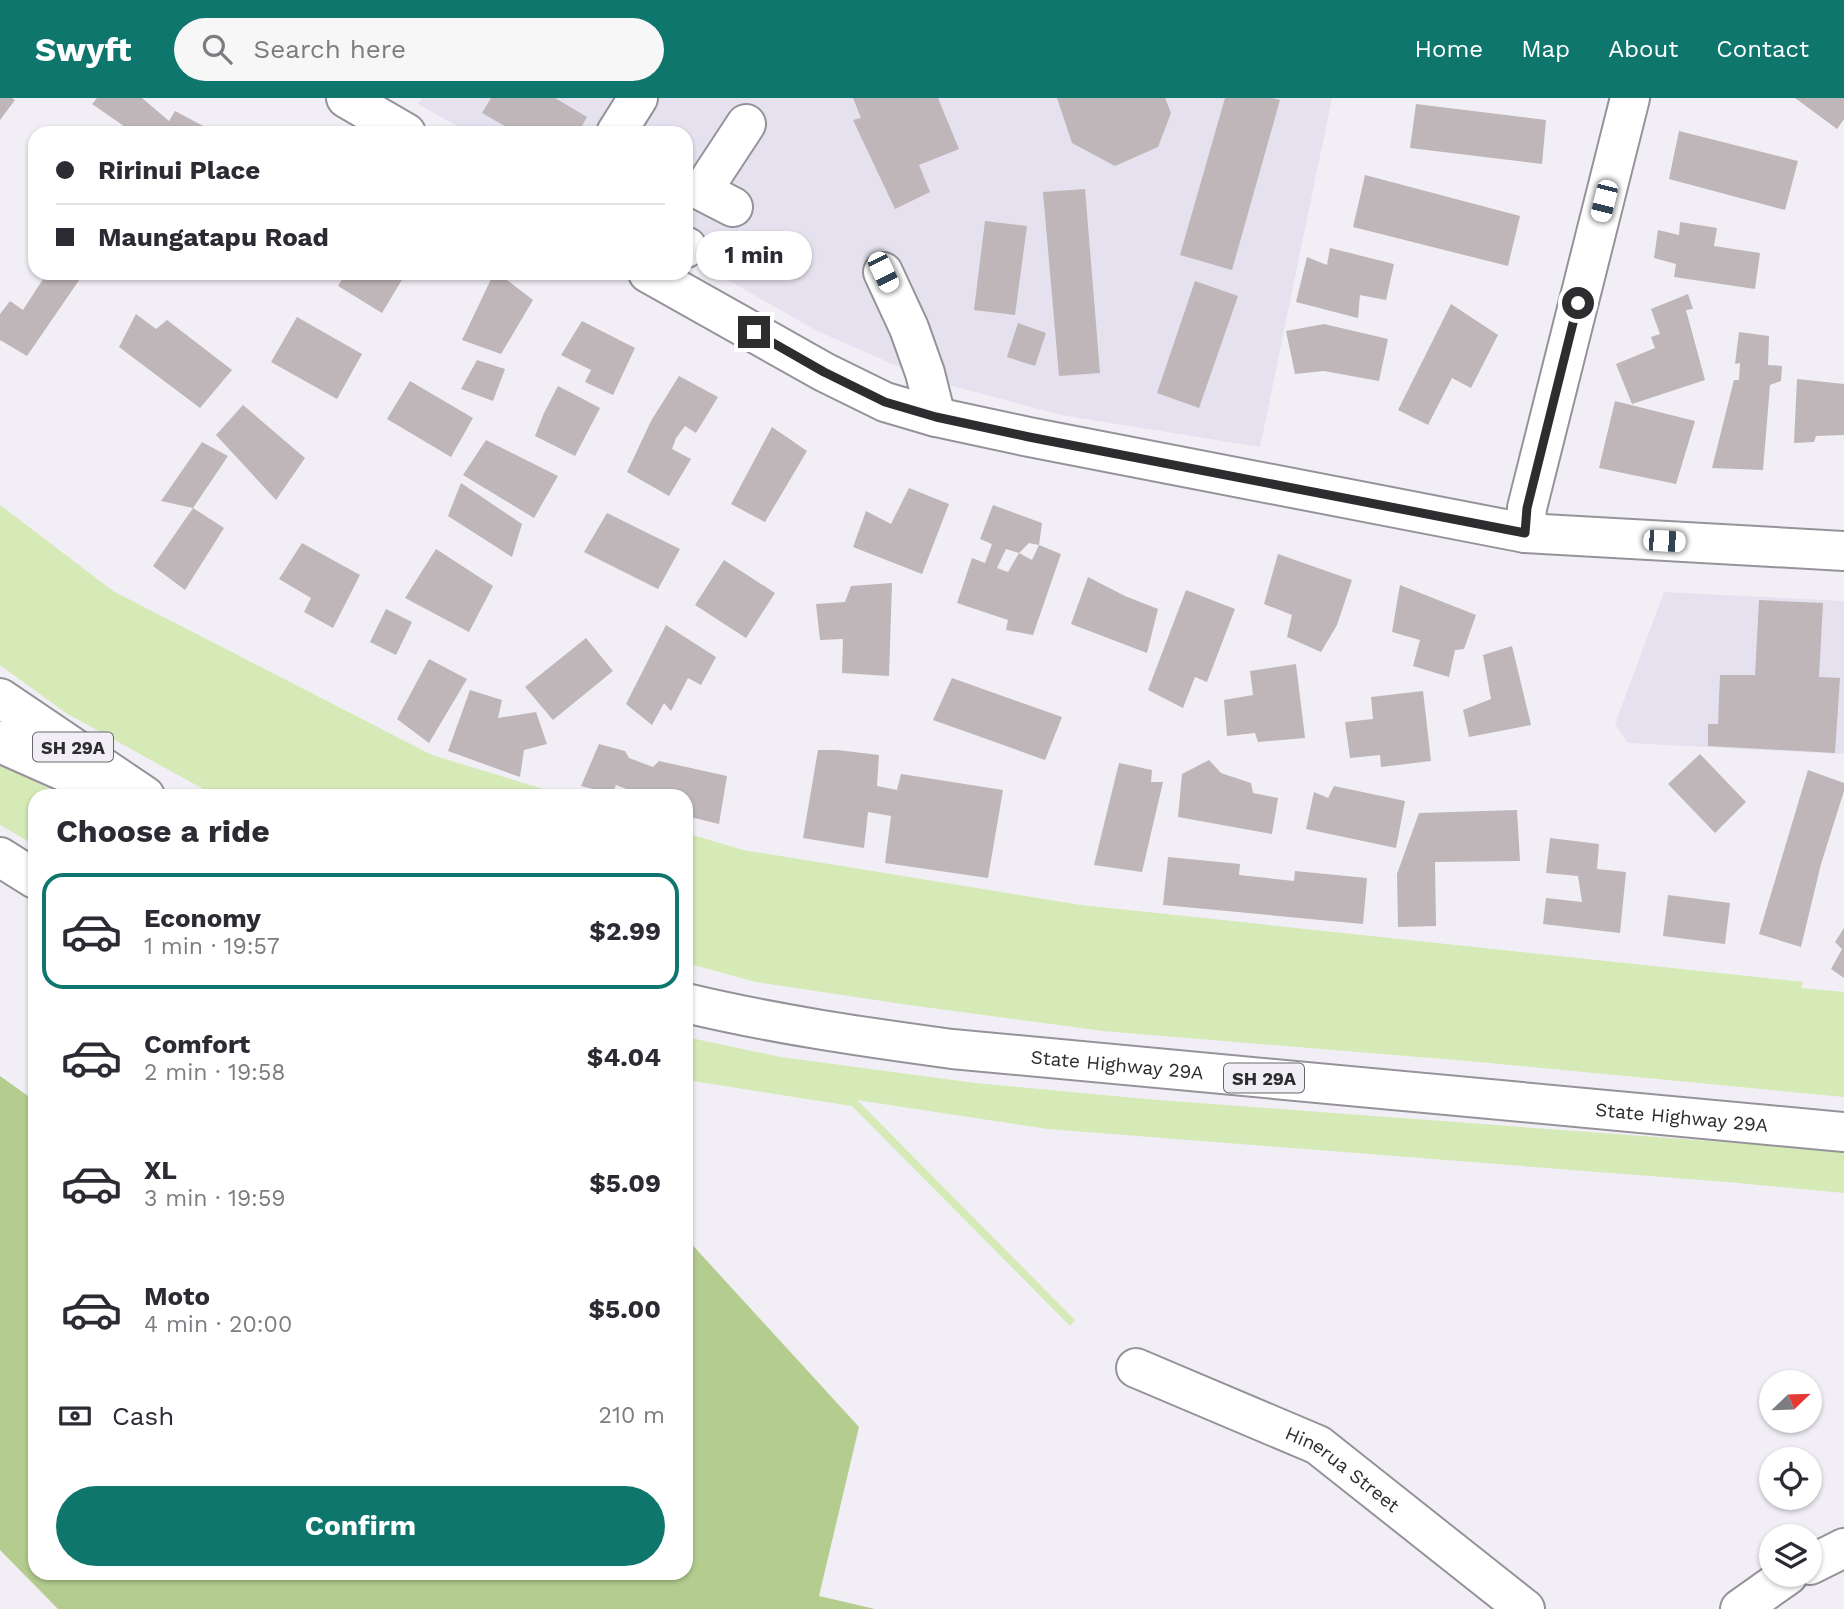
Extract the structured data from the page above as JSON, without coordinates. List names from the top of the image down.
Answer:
{
  "streets": {
    "main road": ["SH 29A", "State Highway 29A", "Hinerua Street"]
  },
  "north": "top right",
  "page": {
    "header": "Swyft",
    "search": "Search here",
    "nav": [
      "Home",
      "Map",
      "About",
      "Contact"
    ],
    "banner": ["Ririnui Place", "Maungatapu Road"],
    "bubble": "1 min",
    "heading": "Choose a ride",
    "list": [
      {
        "name": "Economy",
        "note": "1 min · 19:57",
        "value": "$2.99"
      },
      {
        "name": "Comfort",
        "note": "2 min · 19:58",
        "value": "$4.04"
      },
      {
        "name": "XL",
        "note": "3 min · 19:59",
        "value": "$5.09"
      },
      {
        "name": "Moto",
        "note": "4 min · 20:00",
        "value": "$5.00"
      }
    ],
    "pay": ["Cash", "210 m"],
    "buttons": "Confirm"
  }
}
